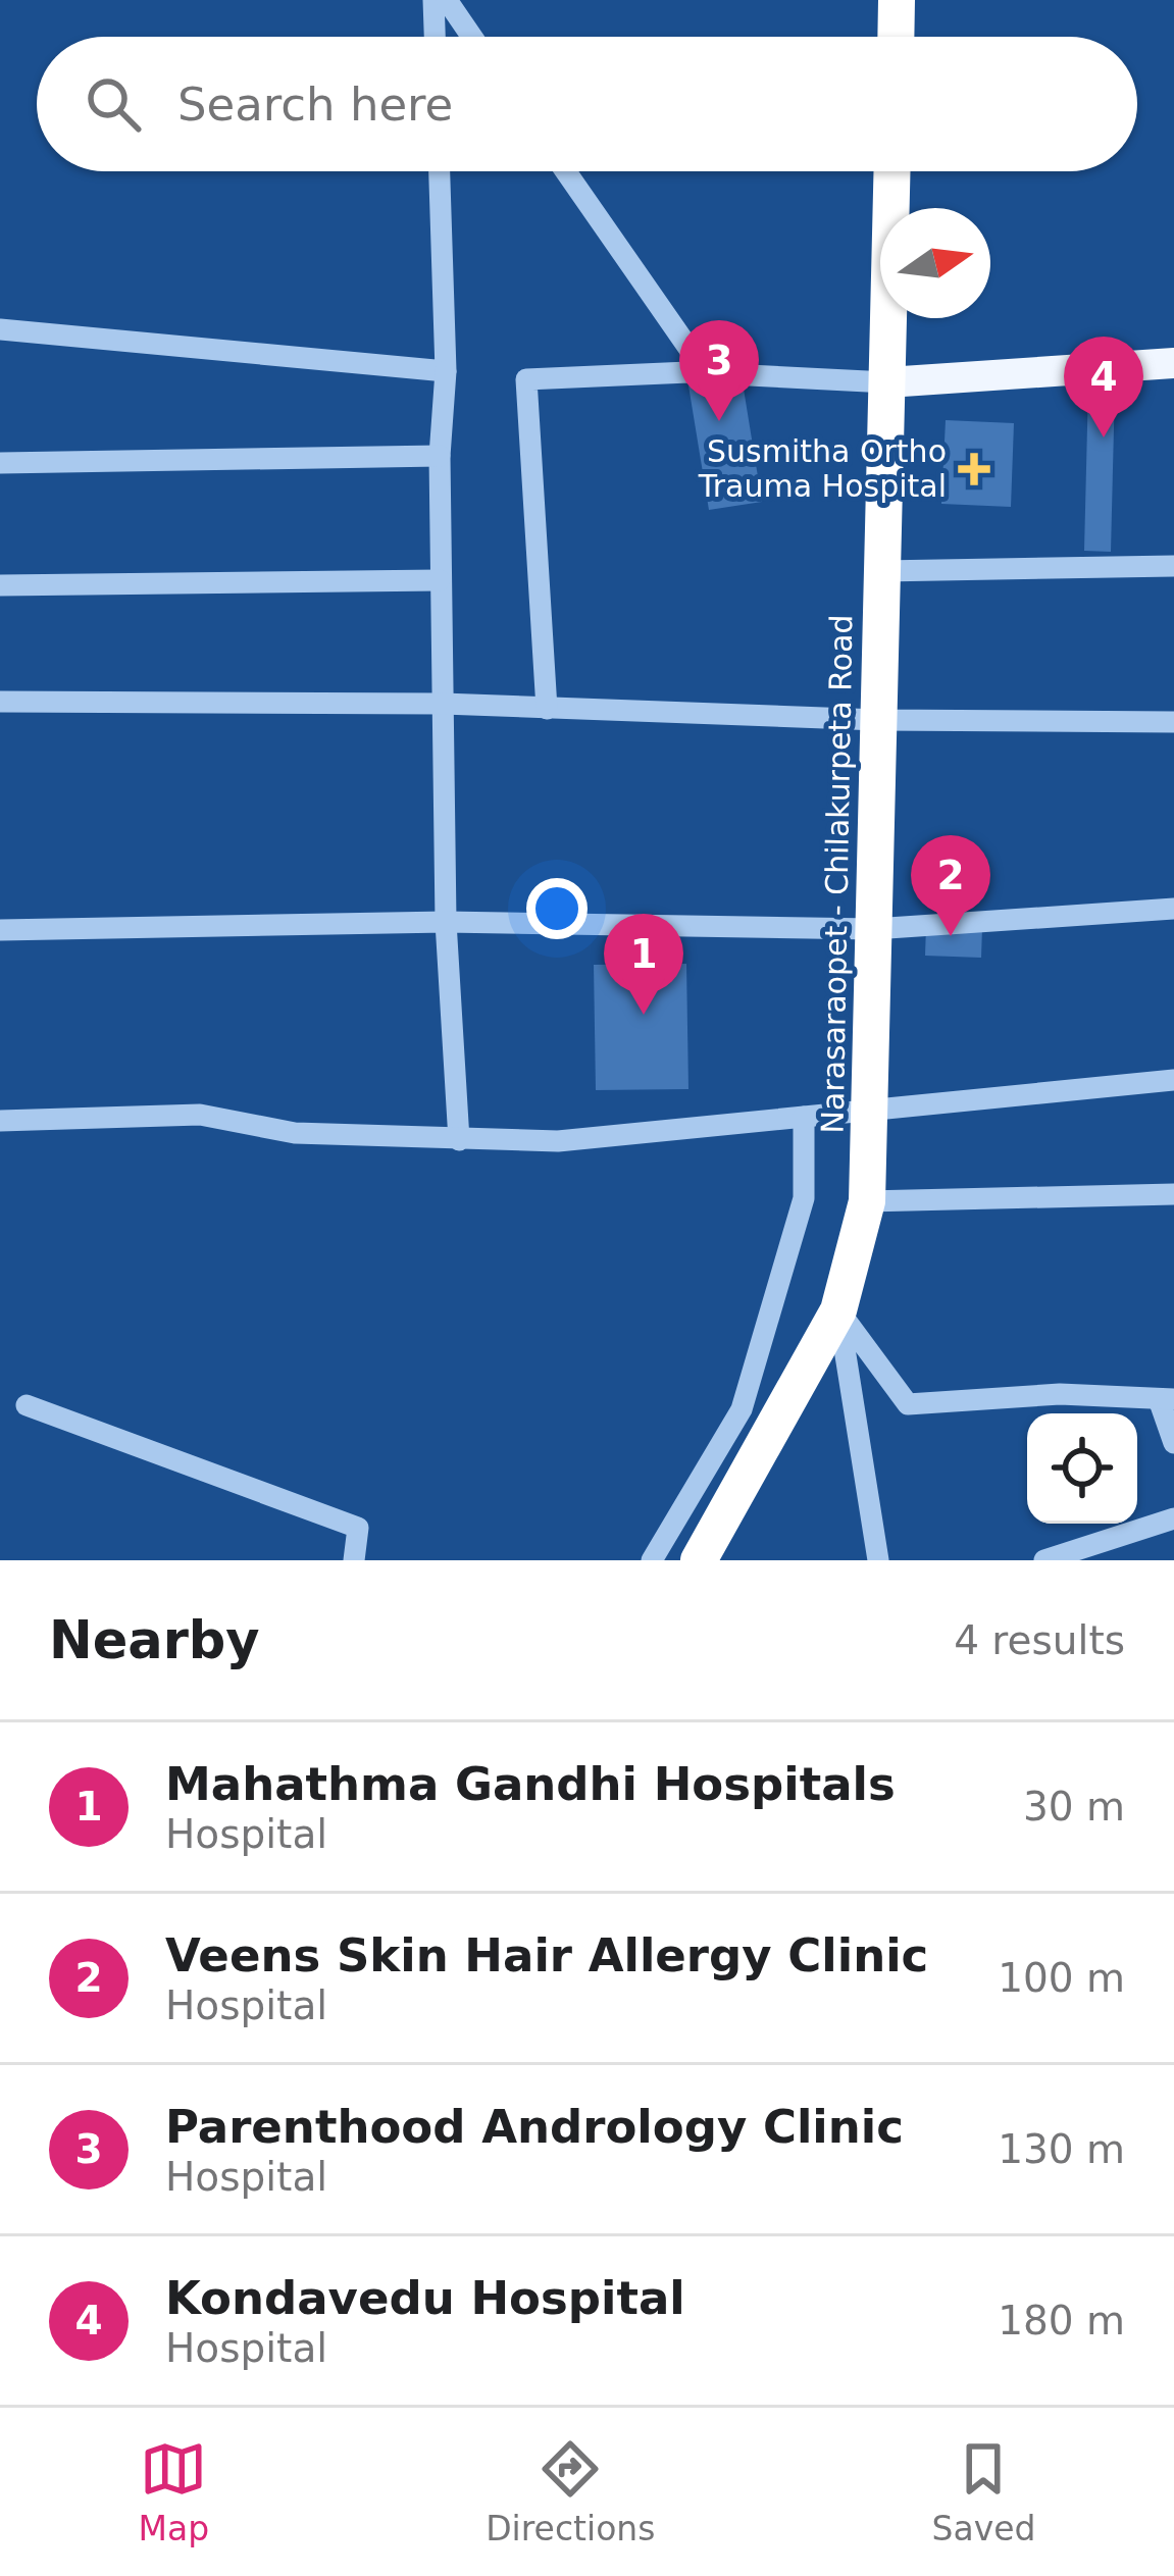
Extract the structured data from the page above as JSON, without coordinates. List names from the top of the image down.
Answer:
{
  "streets": {
    "highway": ["Narasaraopet - Chilakurpeta Road"]
  },
  "places": {
    "health": ["Susmitha Ortho Trauma Hospital"]
  },
  "north": "right",
  "page": {
    "search": "Search here",
    "pins": [
      "3",
      "4",
      "2",
      "1"
    ],
    "heading": ["Nearby", "4 results"],
    "list": [
      {
        "mark": "1",
        "name": "Mahathma Gandhi Hospitals",
        "note": "Hospital",
        "value": "30 m"
      },
      {
        "mark": "2",
        "name": "Veens Skin Hair Allergy Clinic",
        "note": "Hospital",
        "value": "100 m"
      },
      {
        "mark": "3",
        "name": "Parenthood Andrology Clinic",
        "note": "Hospital",
        "value": "130 m"
      },
      {
        "mark": "4",
        "name": "Kondavedu Hospital",
        "note": "Hospital",
        "value": "180 m"
      }
    ],
    "nav": ["Map", "Directions", "Saved"]
  }
}
